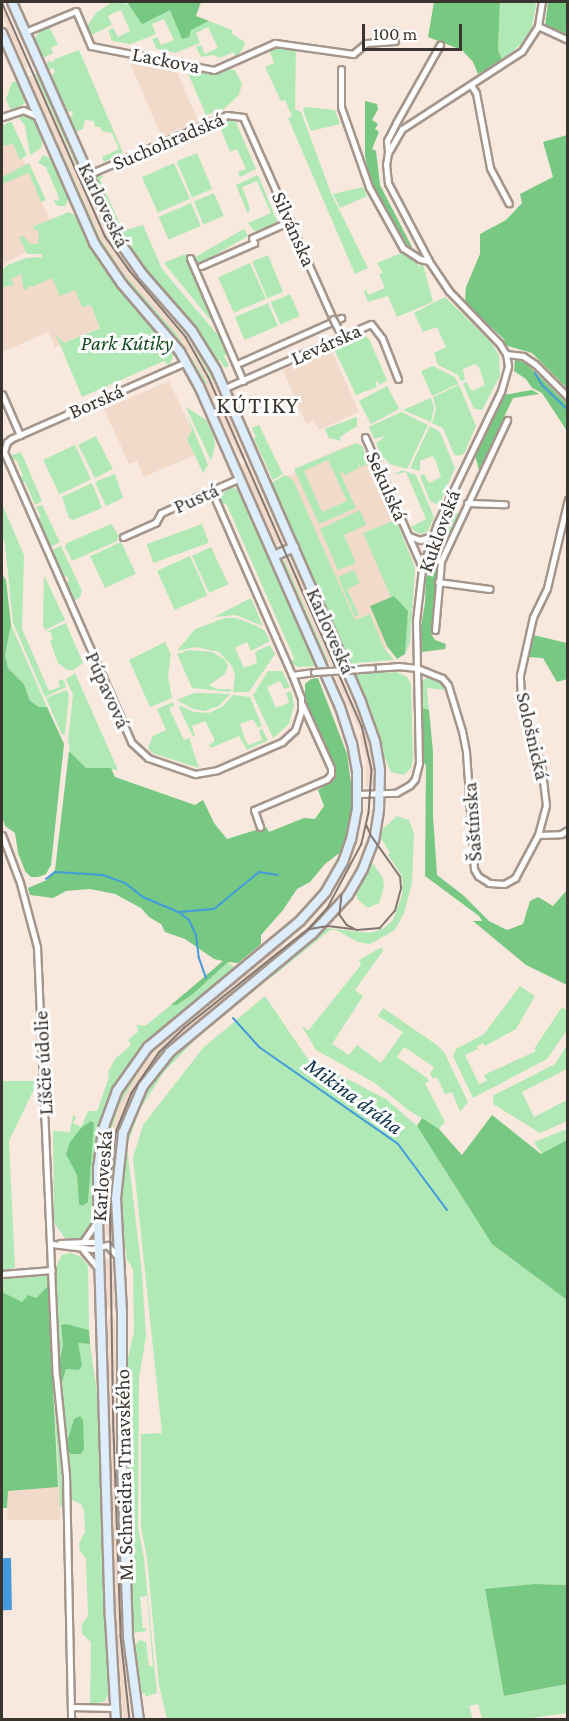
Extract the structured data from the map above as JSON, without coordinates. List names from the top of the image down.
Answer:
{
  "streets": {
    "main road": ["Karloveská", "M. Schneidra Trnavského"],
    "street": [
      "Lackova",
      "Suchohradská",
      "Silvánska",
      "Levárska",
      "Borská",
      "Sekulská",
      "Pustá",
      "Kuklovská",
      "Púpavová",
      "Sološnická",
      "Šaštínska",
      "Líščie údolie"
    ]
  },
  "crossings": [
    ["Lackova", "Karloveská"],
    ["Suchohradská", "Karloveská"],
    ["Suchohradská", "Silvánska"],
    ["Karloveská", "Levárska"],
    ["Karloveská", "Borská"],
    ["Karloveská", "Pustá"],
    ["Karloveská", "Kuklovská"],
    ["Karloveská", "M. Schneidra Trnavského"],
    ["Silvánska", "Levárska"],
    ["Borská", "Púpavová"],
    ["Sekulská", "Kuklovská"],
    ["Kuklovská", "Šaštínska"],
    ["Sološnická", "Šaštínska"]
  ],
  "districts": ["KÚTIKY"],
  "water": ["Mikina dráha"],
  "parks": ["Park Kútiky"],
  "scale_bar": "100 m"
}
